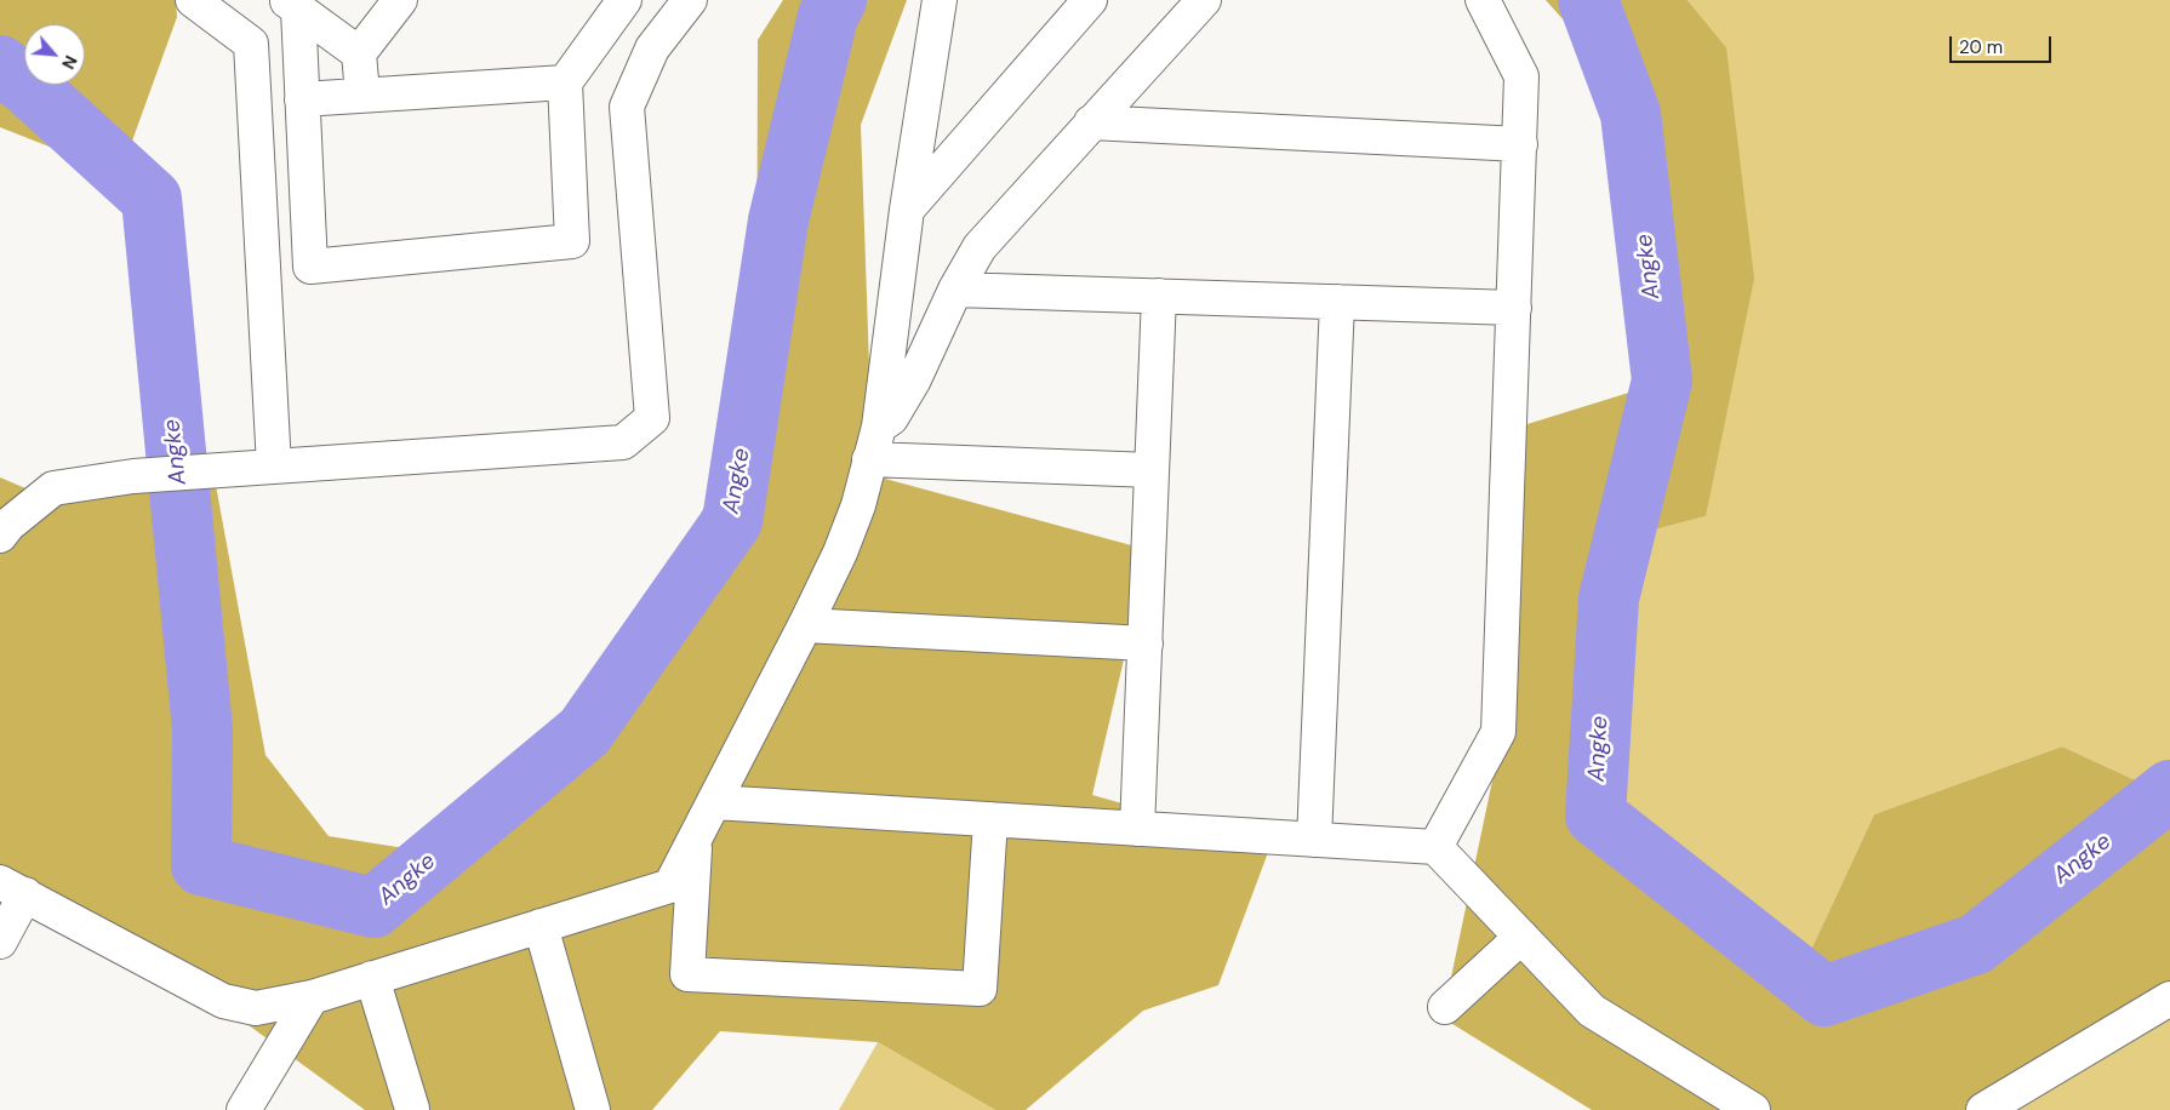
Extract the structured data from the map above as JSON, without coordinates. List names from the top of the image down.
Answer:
{
  "water": ["Angke"],
  "scale_bar": "20 m",
  "north": "bottom right"
}
